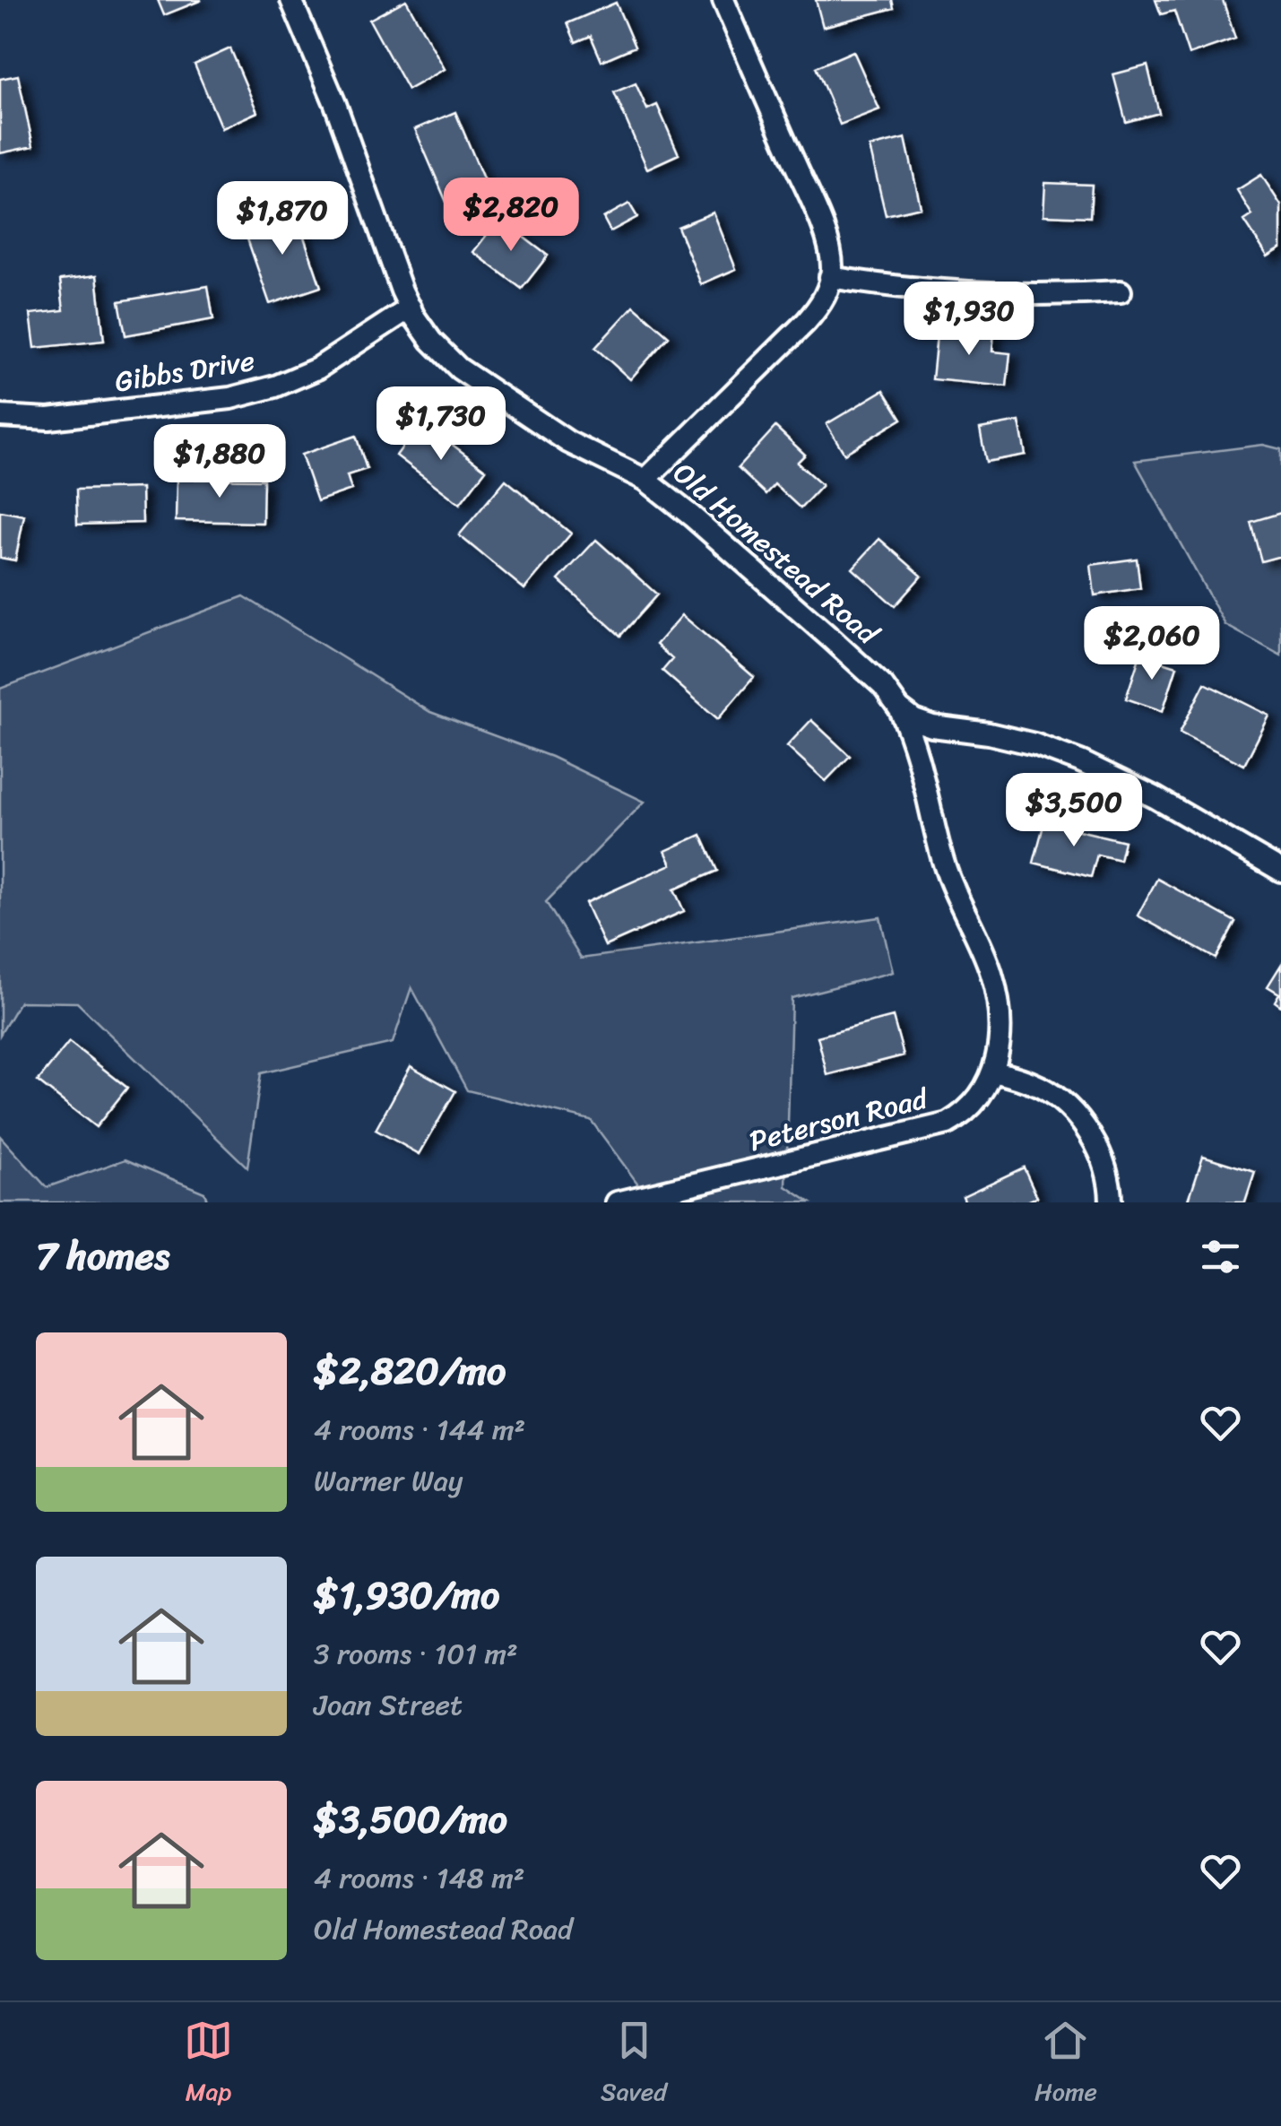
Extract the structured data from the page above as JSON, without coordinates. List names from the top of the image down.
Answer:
{
  "streets": {
    "street": ["Gibbs Drive", "Old Homestead Road", "Peterson Road"]
  },
  "crossings": [
    ["Old Homestead Road", "Peterson Road"]
  ],
  "page": {
    "price": [
      "$2,820",
      "$1,870",
      "$1,930",
      "$1,730",
      "$1,880",
      "$2,060",
      "$3,500"
    ],
    "heading": "7 homes",
    "list": [
      {
        "name": "$2,820/mo",
        "note": "4 rooms · 144 m² · Warner Way"
      },
      {
        "name": "$1,930/mo",
        "note": "3 rooms · 101 m² · Joan Street"
      },
      {
        "name": "$3,500/mo",
        "note": "4 rooms · 148 m² · Old Homestead Road"
      }
    ],
    "tabs": ["Map", "Saved", "Home"]
  }
}
